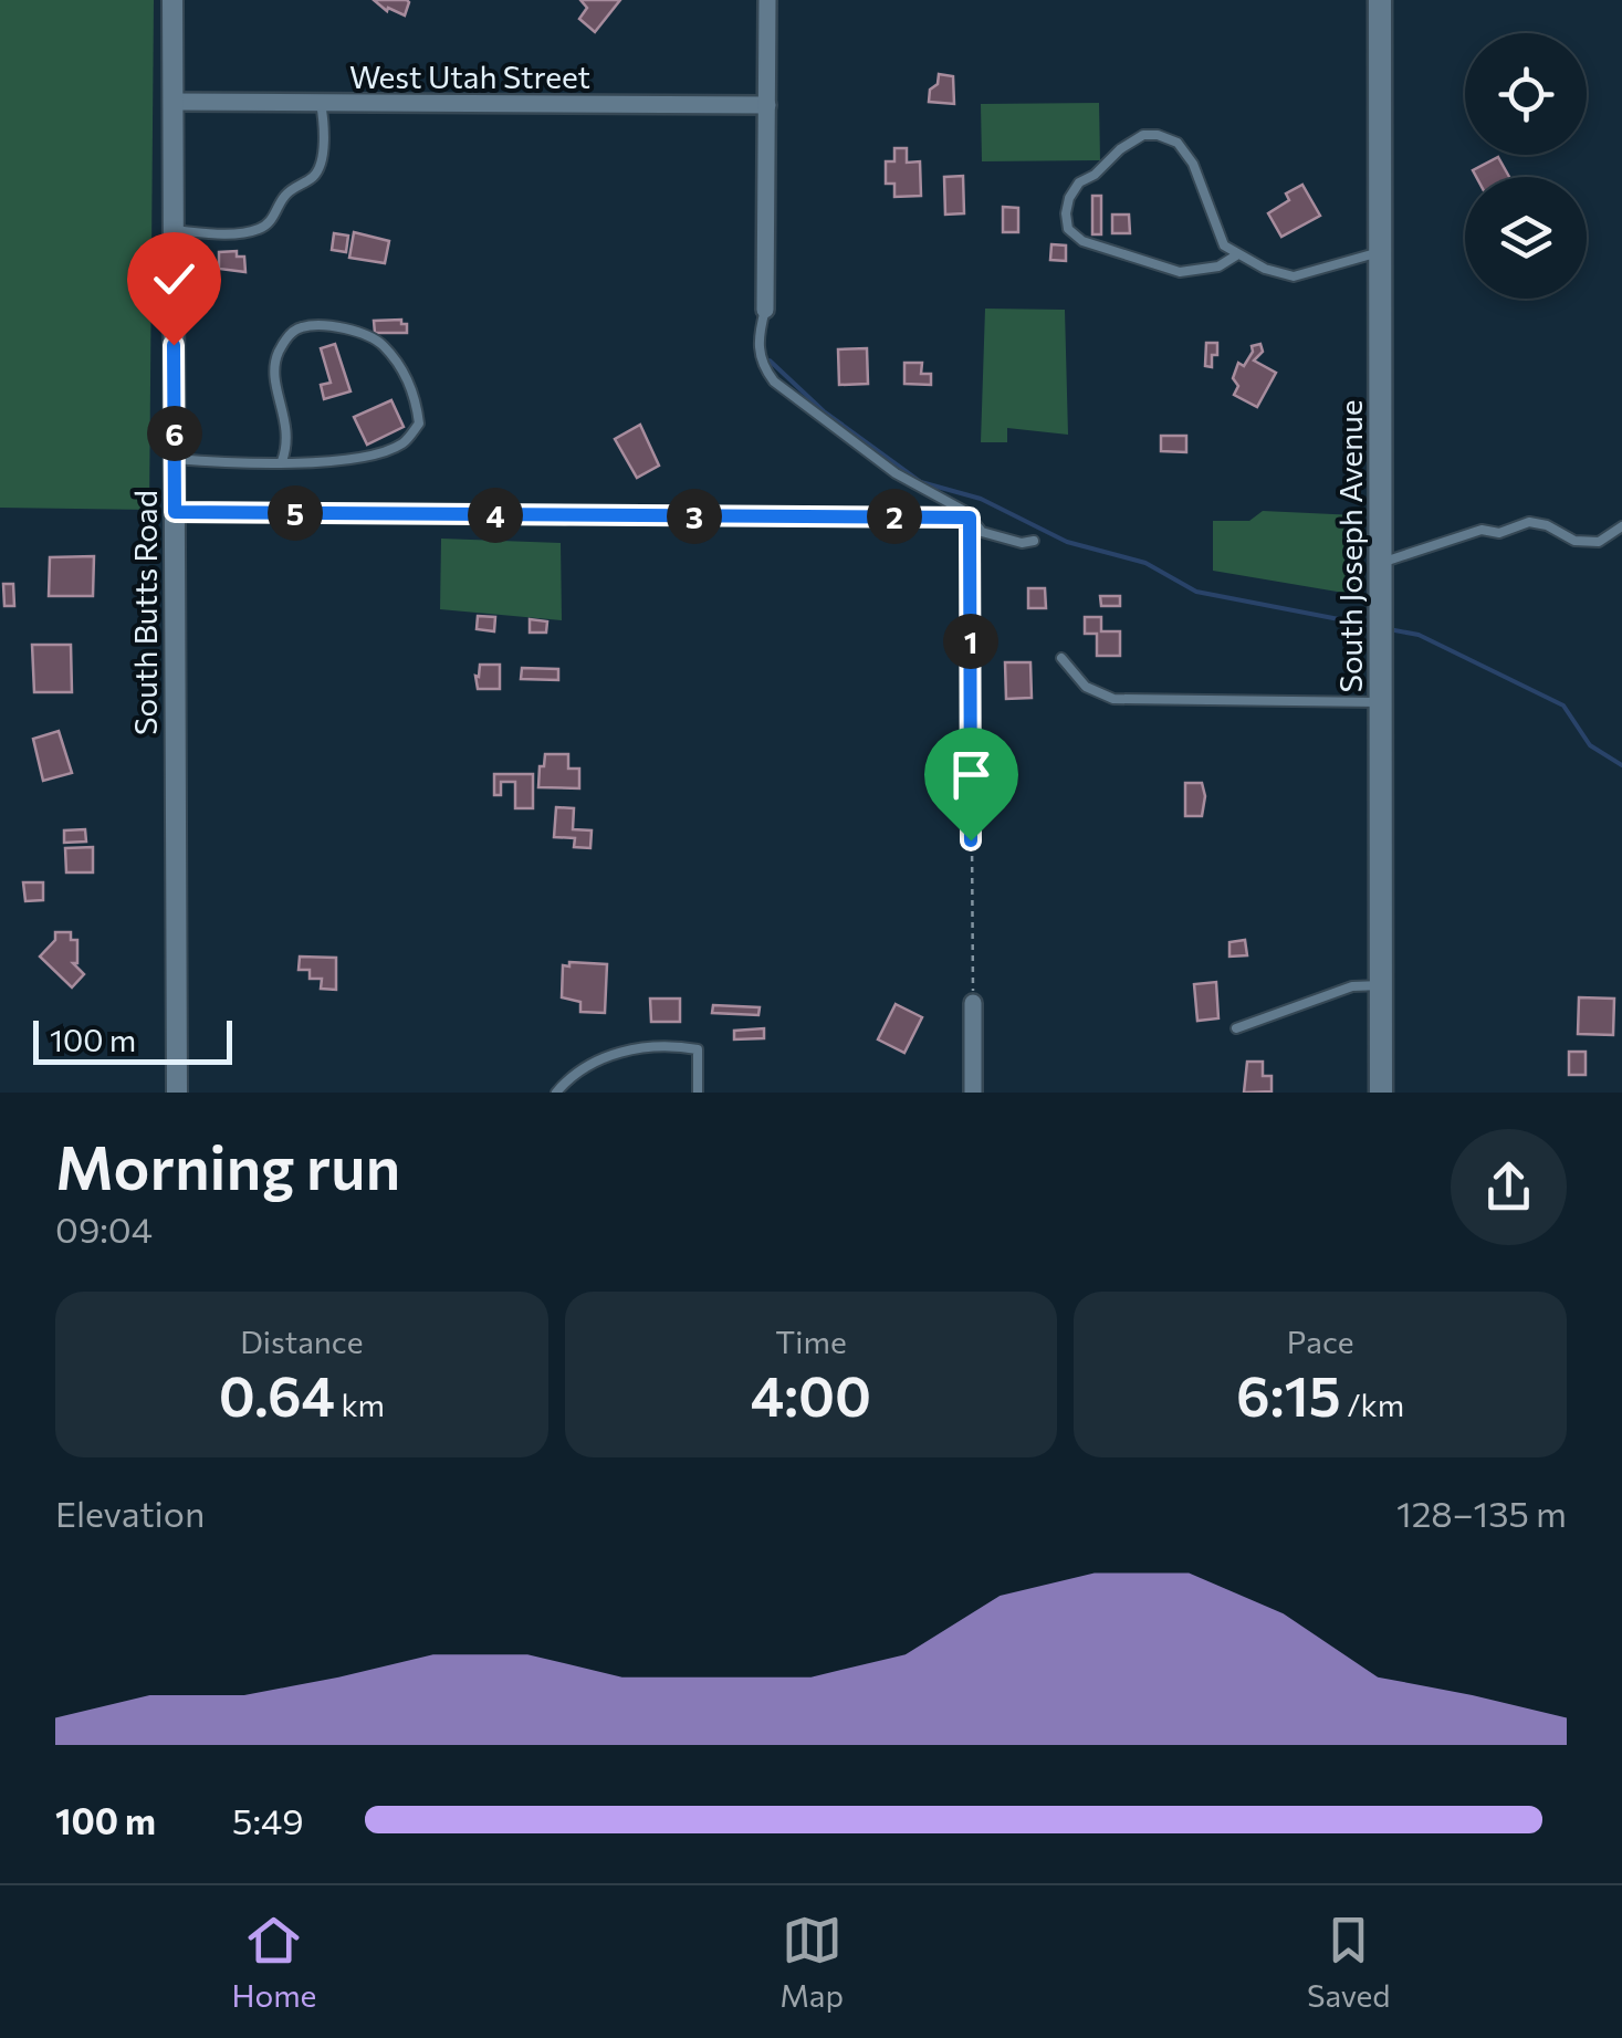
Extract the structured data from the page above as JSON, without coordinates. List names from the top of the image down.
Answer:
{
  "streets": {
    "main road": ["South Joseph Avenue"],
    "street": ["West Utah Street", "South Butts Road"]
  },
  "crossings": [
    ["West Utah Street", "South Butts Road"]
  ],
  "scale_bar": "100 m",
  "page": {
    "pins": [
      "6",
      "5",
      "4",
      "2",
      "3",
      "1"
    ],
    "scale": "100 m",
    "heading": ["Morning run", "09:04"],
    "stats": [
      ["Distance", "0.64 km"],
      ["Time", "4:00"],
      ["Pace", "6:15 /km"]
    ],
    "chart": ["Elevation", "128–135 m"],
    "list": [
      {
        "name": "100 m",
        "note": "5:49"
      }
    ],
    "tabs": ["Home", "Map", "Saved"]
  }
}
